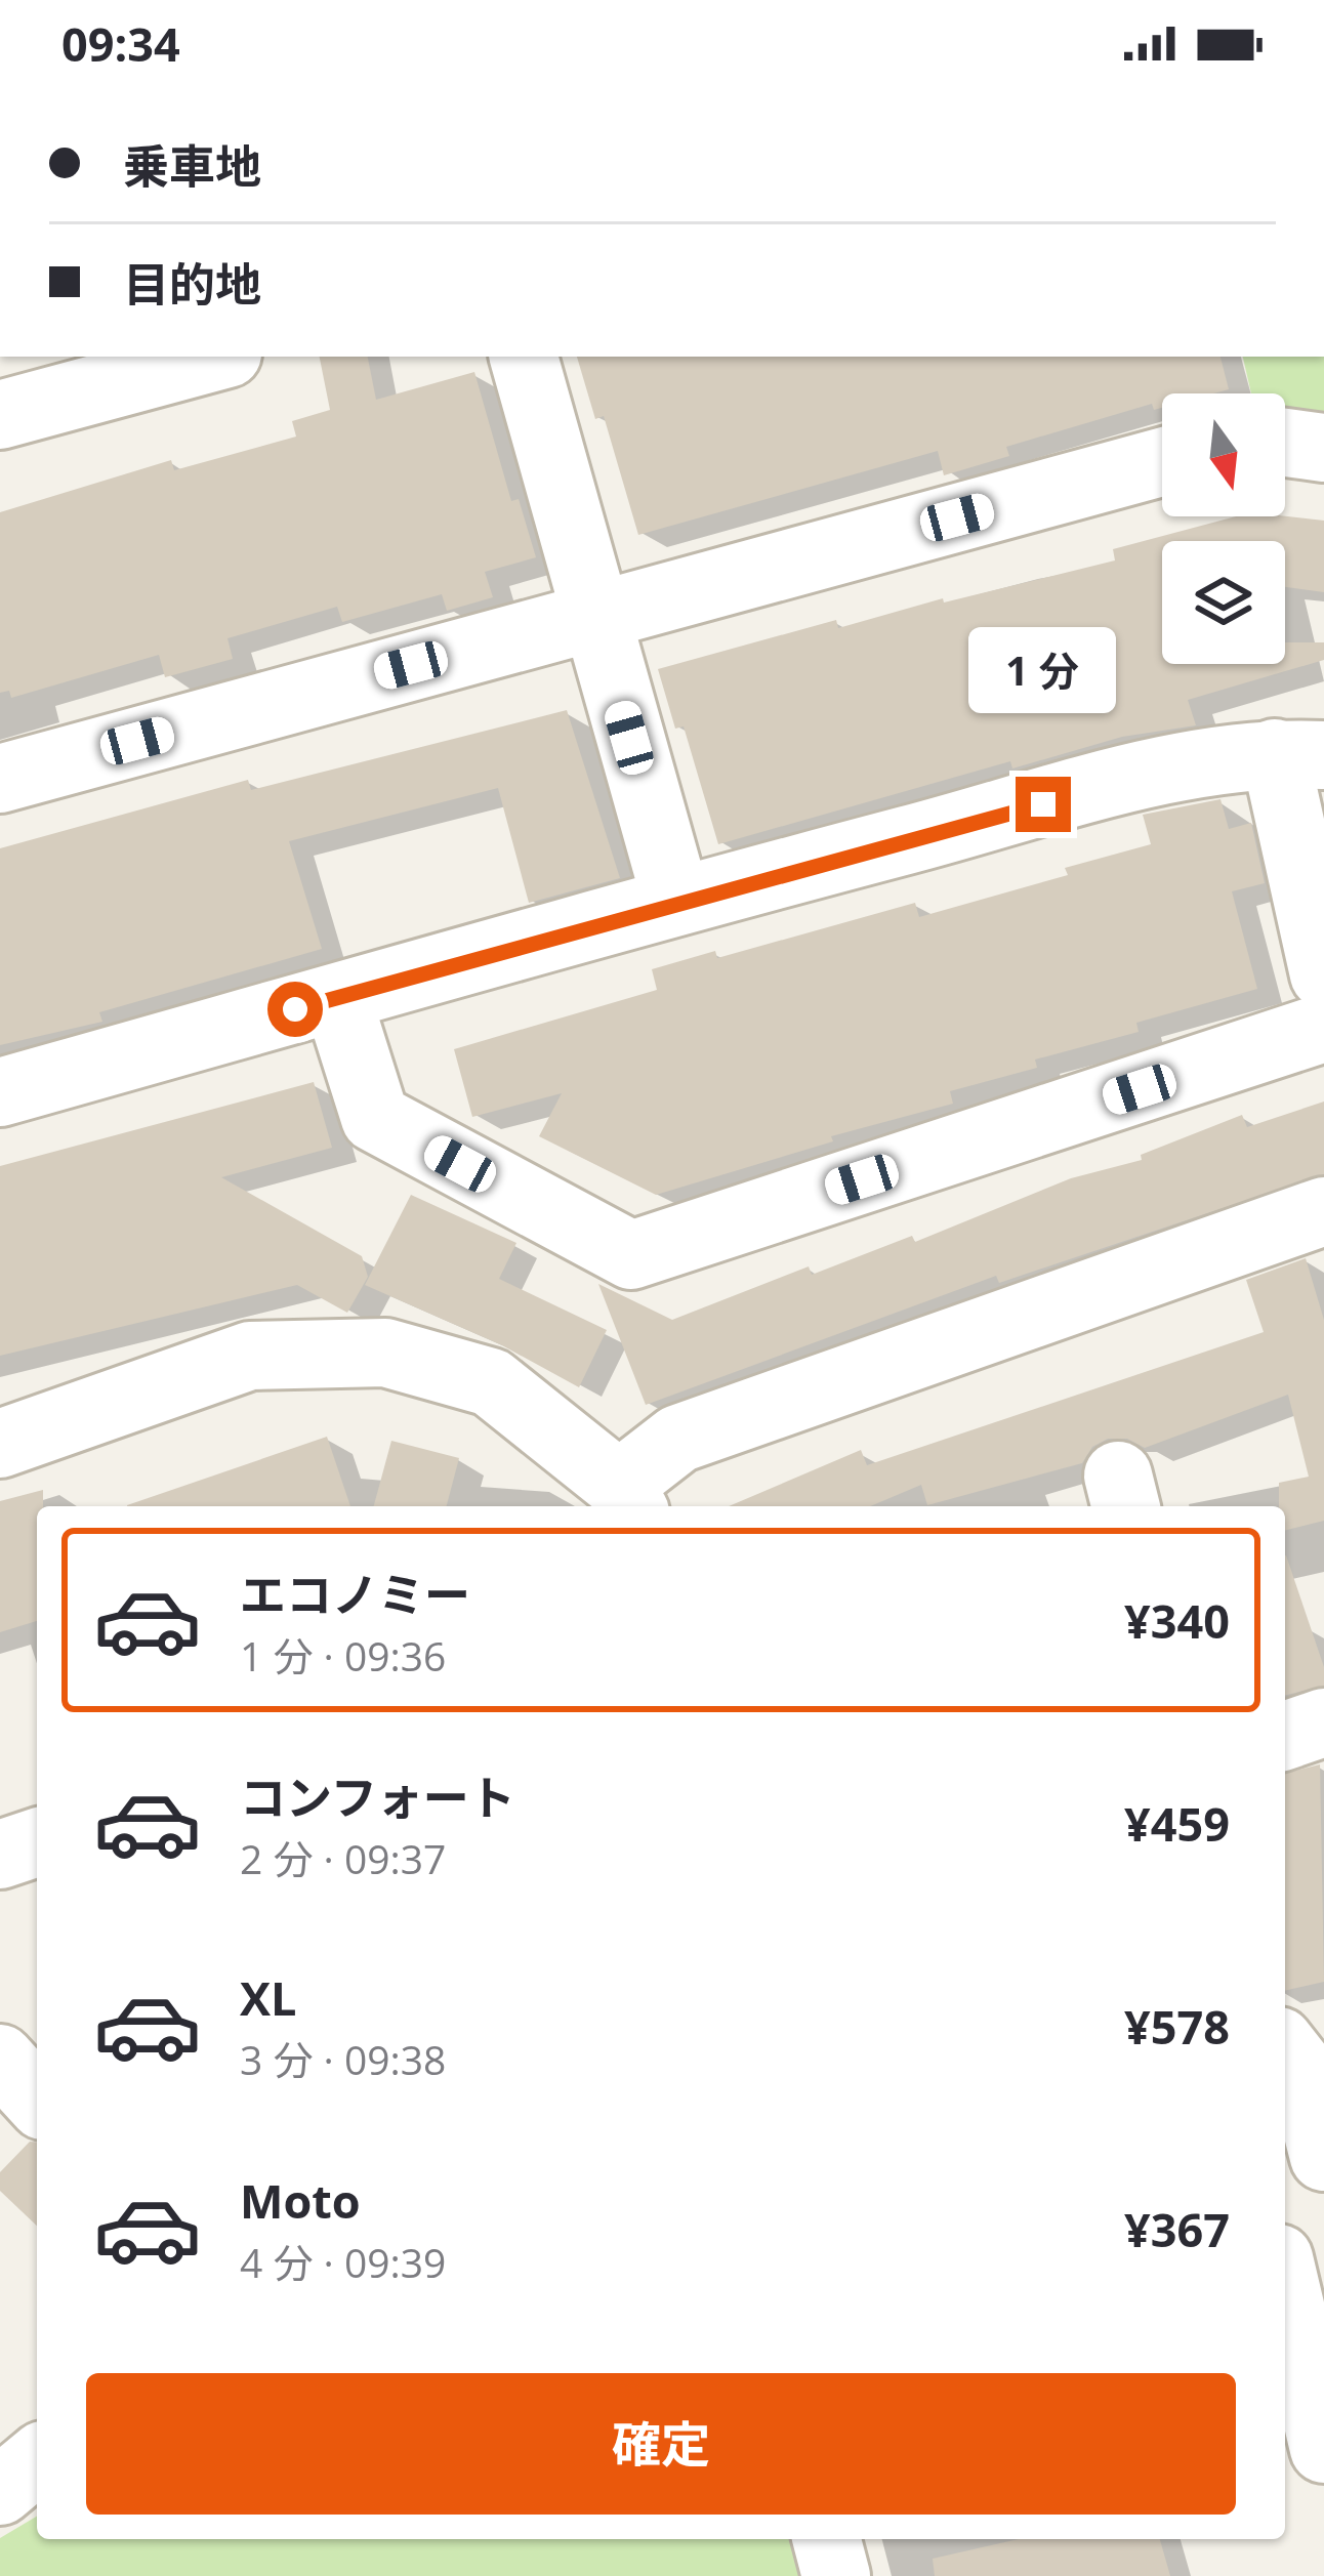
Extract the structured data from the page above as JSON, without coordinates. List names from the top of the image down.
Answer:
{
  "north": "bottom",
  "page": {
    "status": "09:34",
    "banner": ["乗車地", "目的地"],
    "bubble": "1 分",
    "list": [
      {
        "name": "エコノミー",
        "note": "1 分 · 09:36",
        "value": "¥340"
      },
      {
        "name": "コンフォート",
        "note": "2 分 · 09:37",
        "value": "¥459"
      },
      {
        "name": "XL",
        "note": "3 分 · 09:38",
        "value": "¥578"
      },
      {
        "name": "Moto",
        "note": "4 分 · 09:39",
        "value": "¥367"
      }
    ],
    "buttons": "確定"
  }
}
